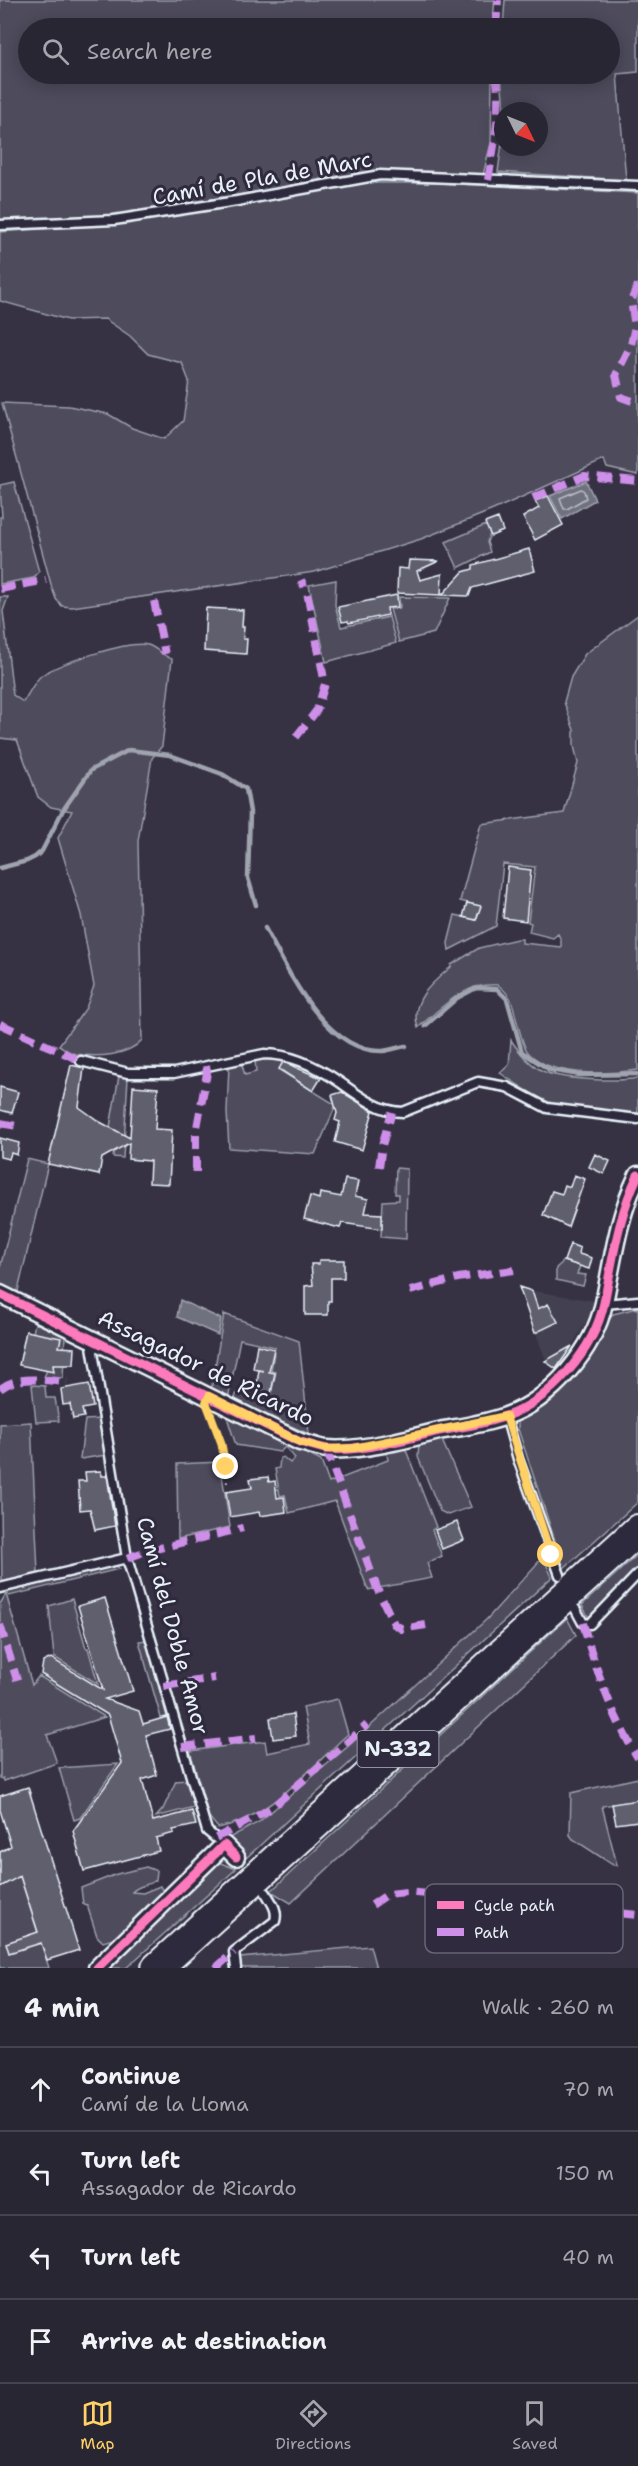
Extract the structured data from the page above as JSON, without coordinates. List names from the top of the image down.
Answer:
{
  "streets": {
    "highway": ["N-332"],
    "street": ["Assagador de Ricardo", "Camí del Doble Amor"],
    "lane": ["Camí de Pla de Marc"]
  },
  "crossings": [
    ["Assagador de Ricardo", "Camí del Doble Amor"]
  ],
  "legend": ["Cycle path", "Path"],
  "north": "bottom right",
  "page": {
    "search": "Search here",
    "heading": ["4 min", "Walk · 260 m"],
    "list": [
      ["Continue", "Camí de la Lloma", "70 m"],
      ["Turn left", "Assagador de Ricardo", "150 m"],
      ["Turn left", "40 m"],
      "Arrive at destination"
    ],
    "nav": ["Map", "Directions", "Saved"]
  }
}
